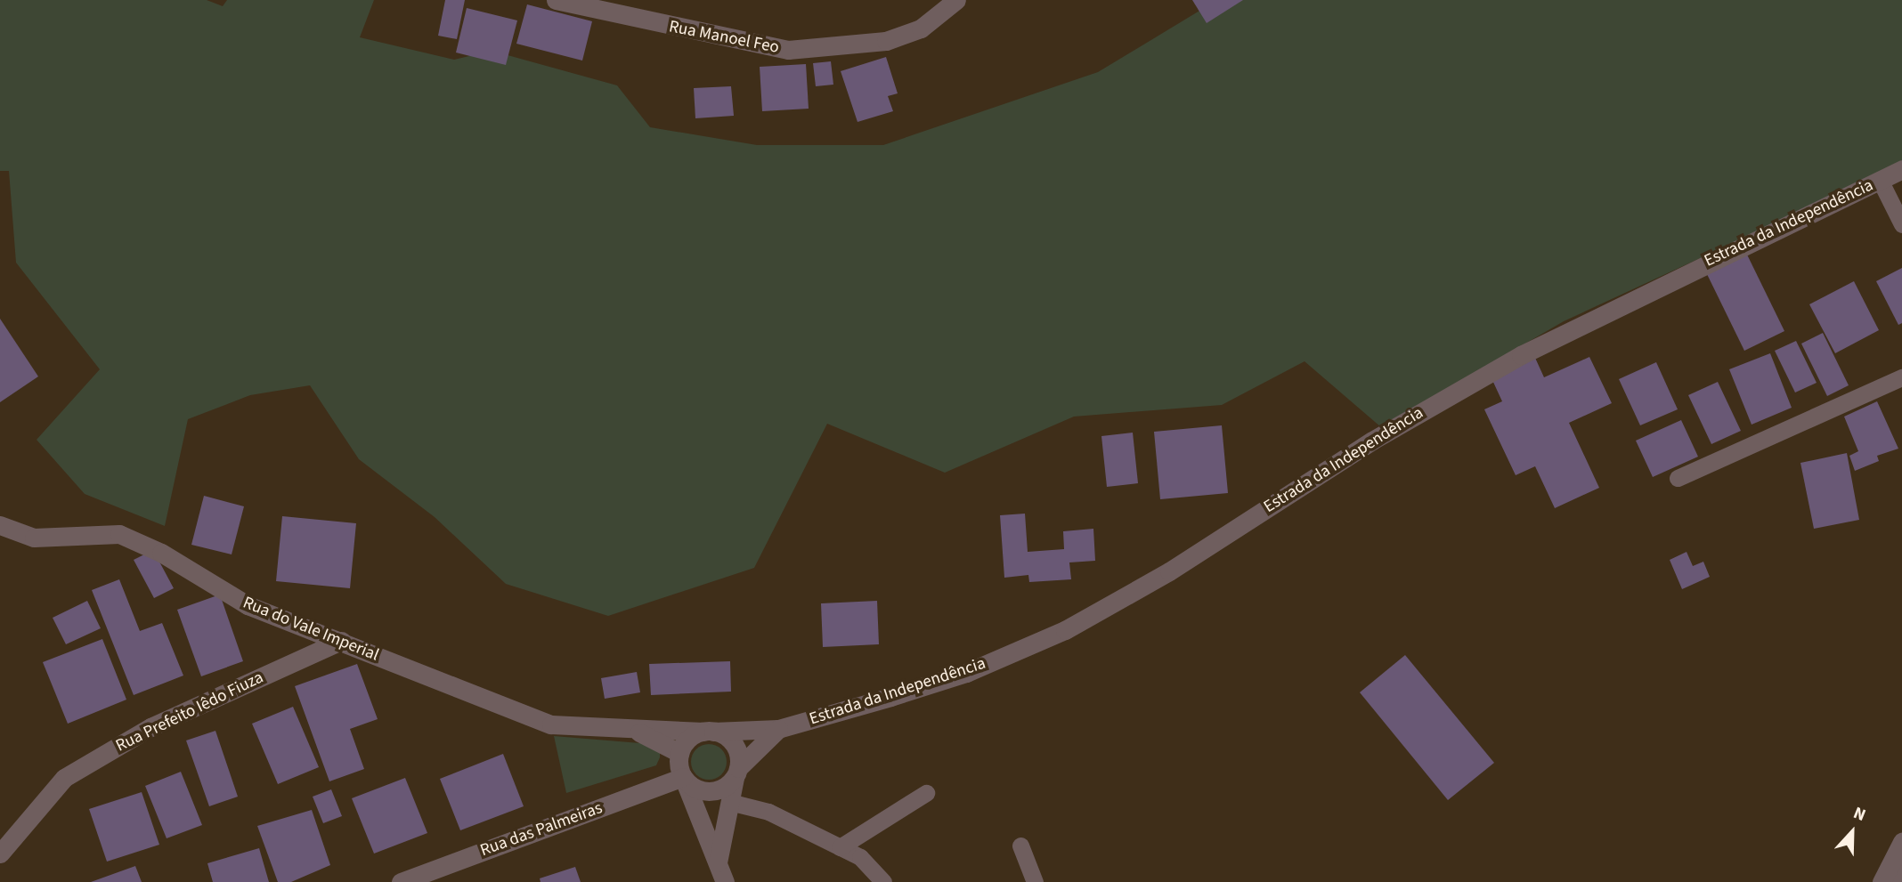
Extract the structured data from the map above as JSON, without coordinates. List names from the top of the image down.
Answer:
{
  "streets": {
    "street": [
      "Rua Manoel Feo",
      "Estrada da Independência",
      "Rua do Vale Imperial",
      "Rua Prefeito Iêdo Fiuza",
      "Rua das Palmeiras"
    ]
  },
  "crossings": [
    ["Estrada da Independência", "Rua do Vale Imperial"],
    ["Estrada da Independência", "Rua das Palmeiras"],
    ["Rua do Vale Imperial", "Rua Prefeito Iêdo Fiuza"],
    ["Rua do Vale Imperial", "Rua das Palmeiras"]
  ],
  "north": "top"
}
